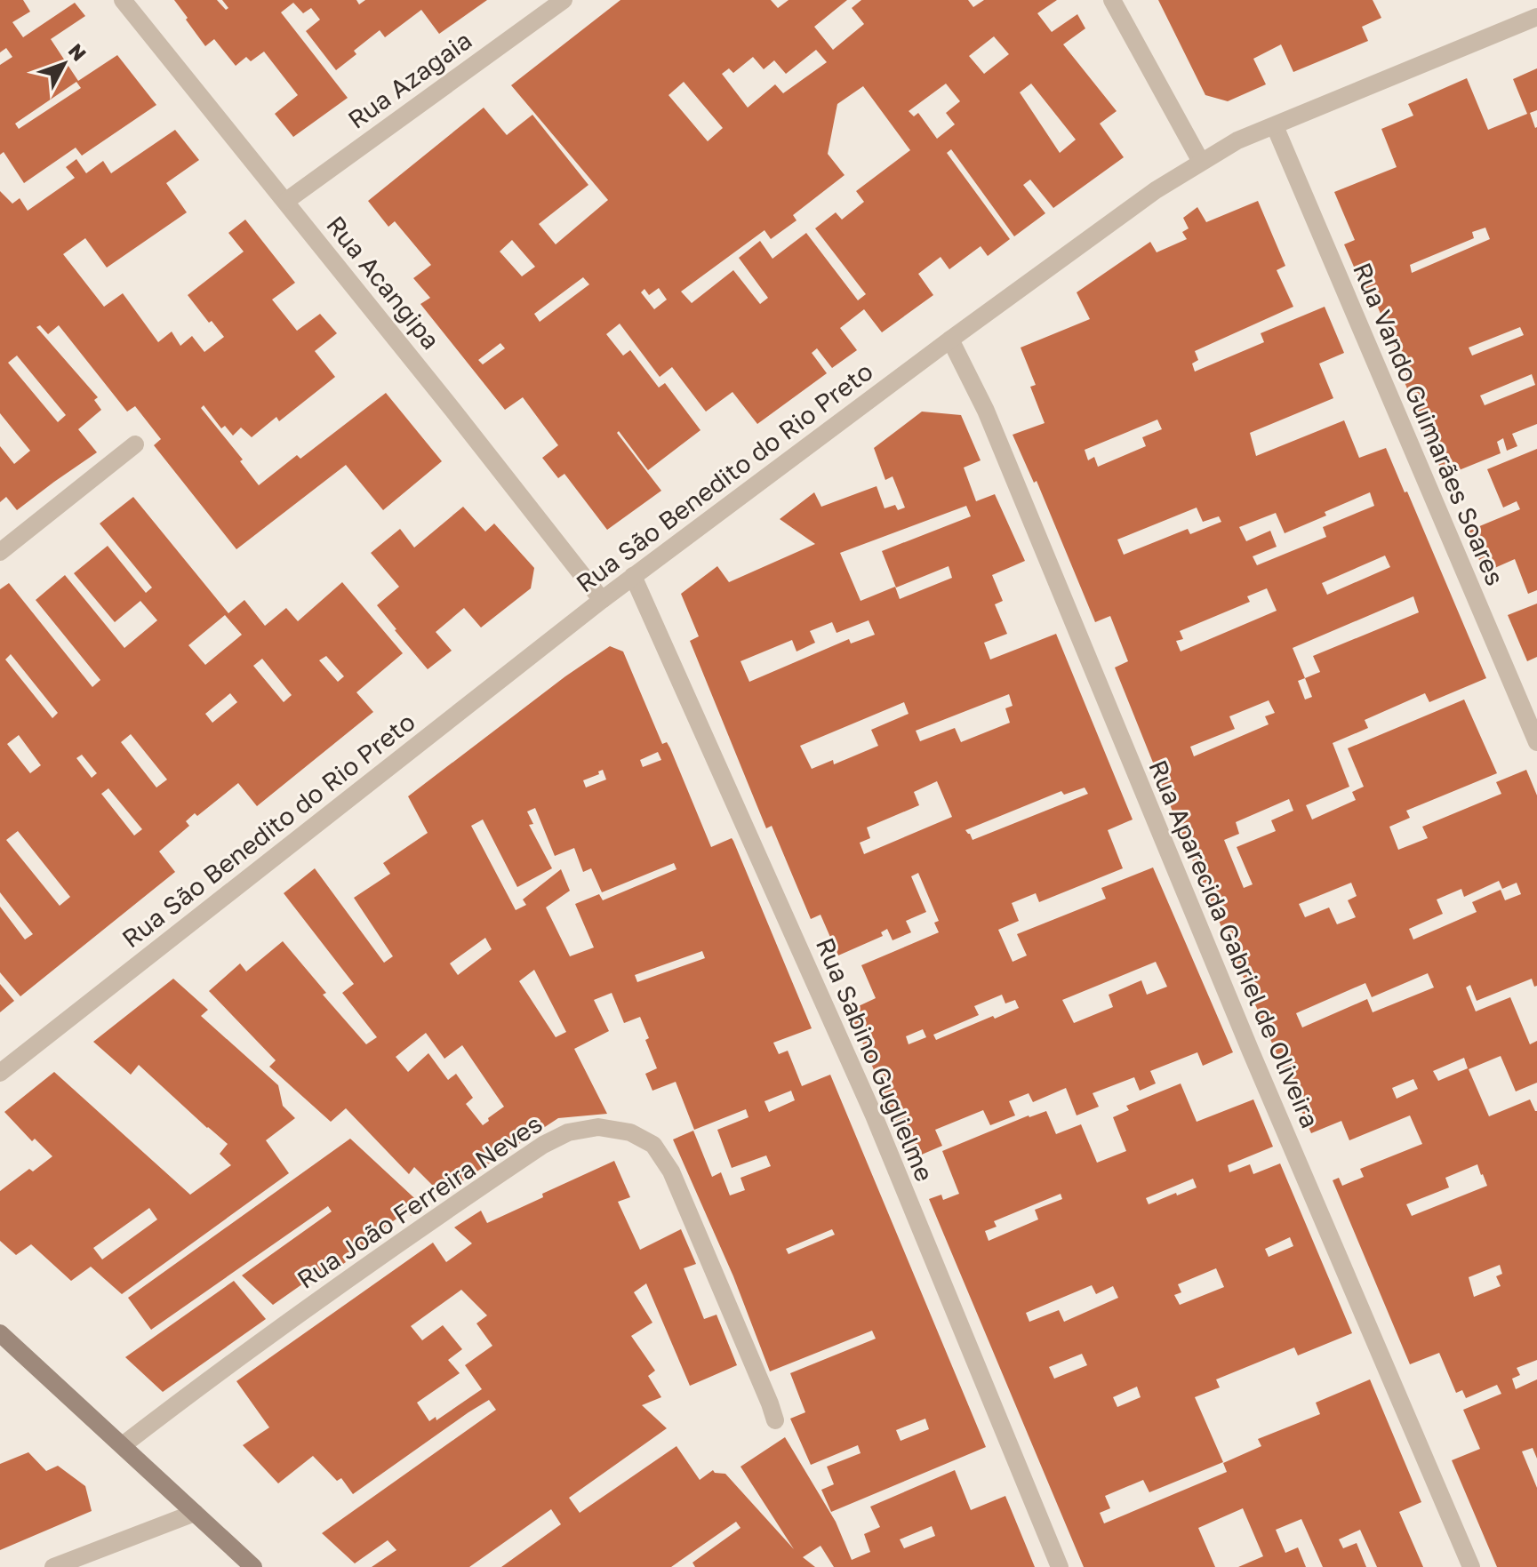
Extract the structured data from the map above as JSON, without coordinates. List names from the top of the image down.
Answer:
{
  "streets": {
    "street": [
      "Rua Azagaia",
      "Rua Acangipa",
      "Rua Vando Guimarães Soares",
      "Rua São Benedito do Rio Preto",
      "Rua Aparecida Gabriel de Oliveira",
      "Rua Sabino Guglielme",
      "Rua João Ferreira Neves"
    ]
  },
  "crossings": [
    ["Rua Azagaia", "Rua Acangipa"],
    ["Rua Acangipa", "Rua São Benedito do Rio Preto"],
    ["Rua Vando Guimarães Soares", "Rua São Benedito do Rio Preto"],
    ["Rua São Benedito do Rio Preto", "Rua Aparecida Gabriel de Oliveira"],
    ["Rua São Benedito do Rio Preto", "Rua Sabino Guglielme"]
  ],
  "north": "top right"
}
